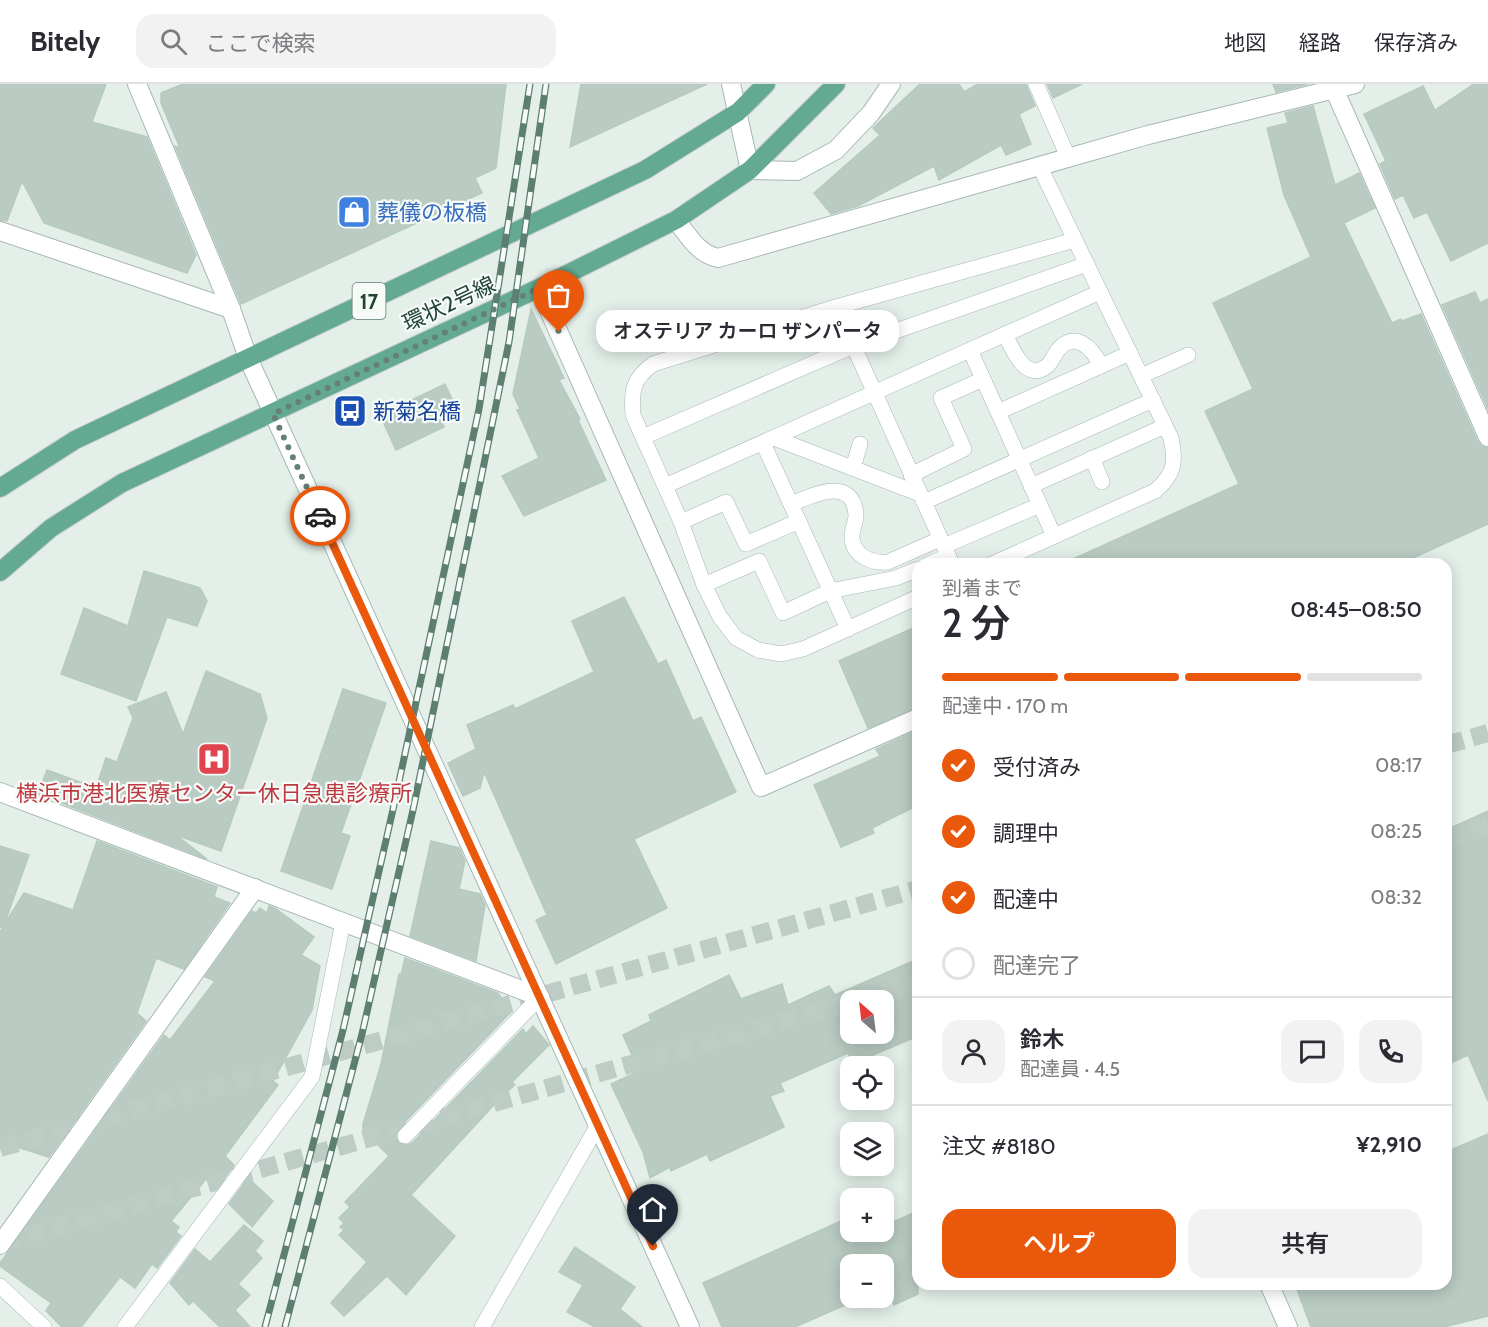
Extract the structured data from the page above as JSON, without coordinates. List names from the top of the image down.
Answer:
{
  "streets": {
    "main road": ["17", "環状2号線"]
  },
  "places": {
    "shop": ["葬儀の板橋"],
    "other": ["オステリア カーロ ザンパータ"],
    "bus stop": ["新菊名橋"],
    "hospital": ["横浜市港北医療センター休日急患診療所"]
  },
  "north": "top left",
  "page": {
    "header": "Bitely",
    "search": "ここで検索",
    "nav": ["地図", "経路", "保存済み"],
    "bubble": "オステリア カーロ ザンパータ",
    "heading": ["2 分", "到着まで", "08:45–08:50"],
    "panel": [
      "鈴木",
      "配達員 · 4.5",
      "注文 #8180",
      "¥2,910"
    ],
    "bar": "配達中 · 170 m",
    "list": [
      ["受付済み", "08:17"],
      ["調理中", "08:25"],
      ["配達中", "08:32"],
      "配達完了"
    ],
    "map_buttons": ["+", "−"],
    "buttons": ["ヘルプ", "共有"]
  }
}
